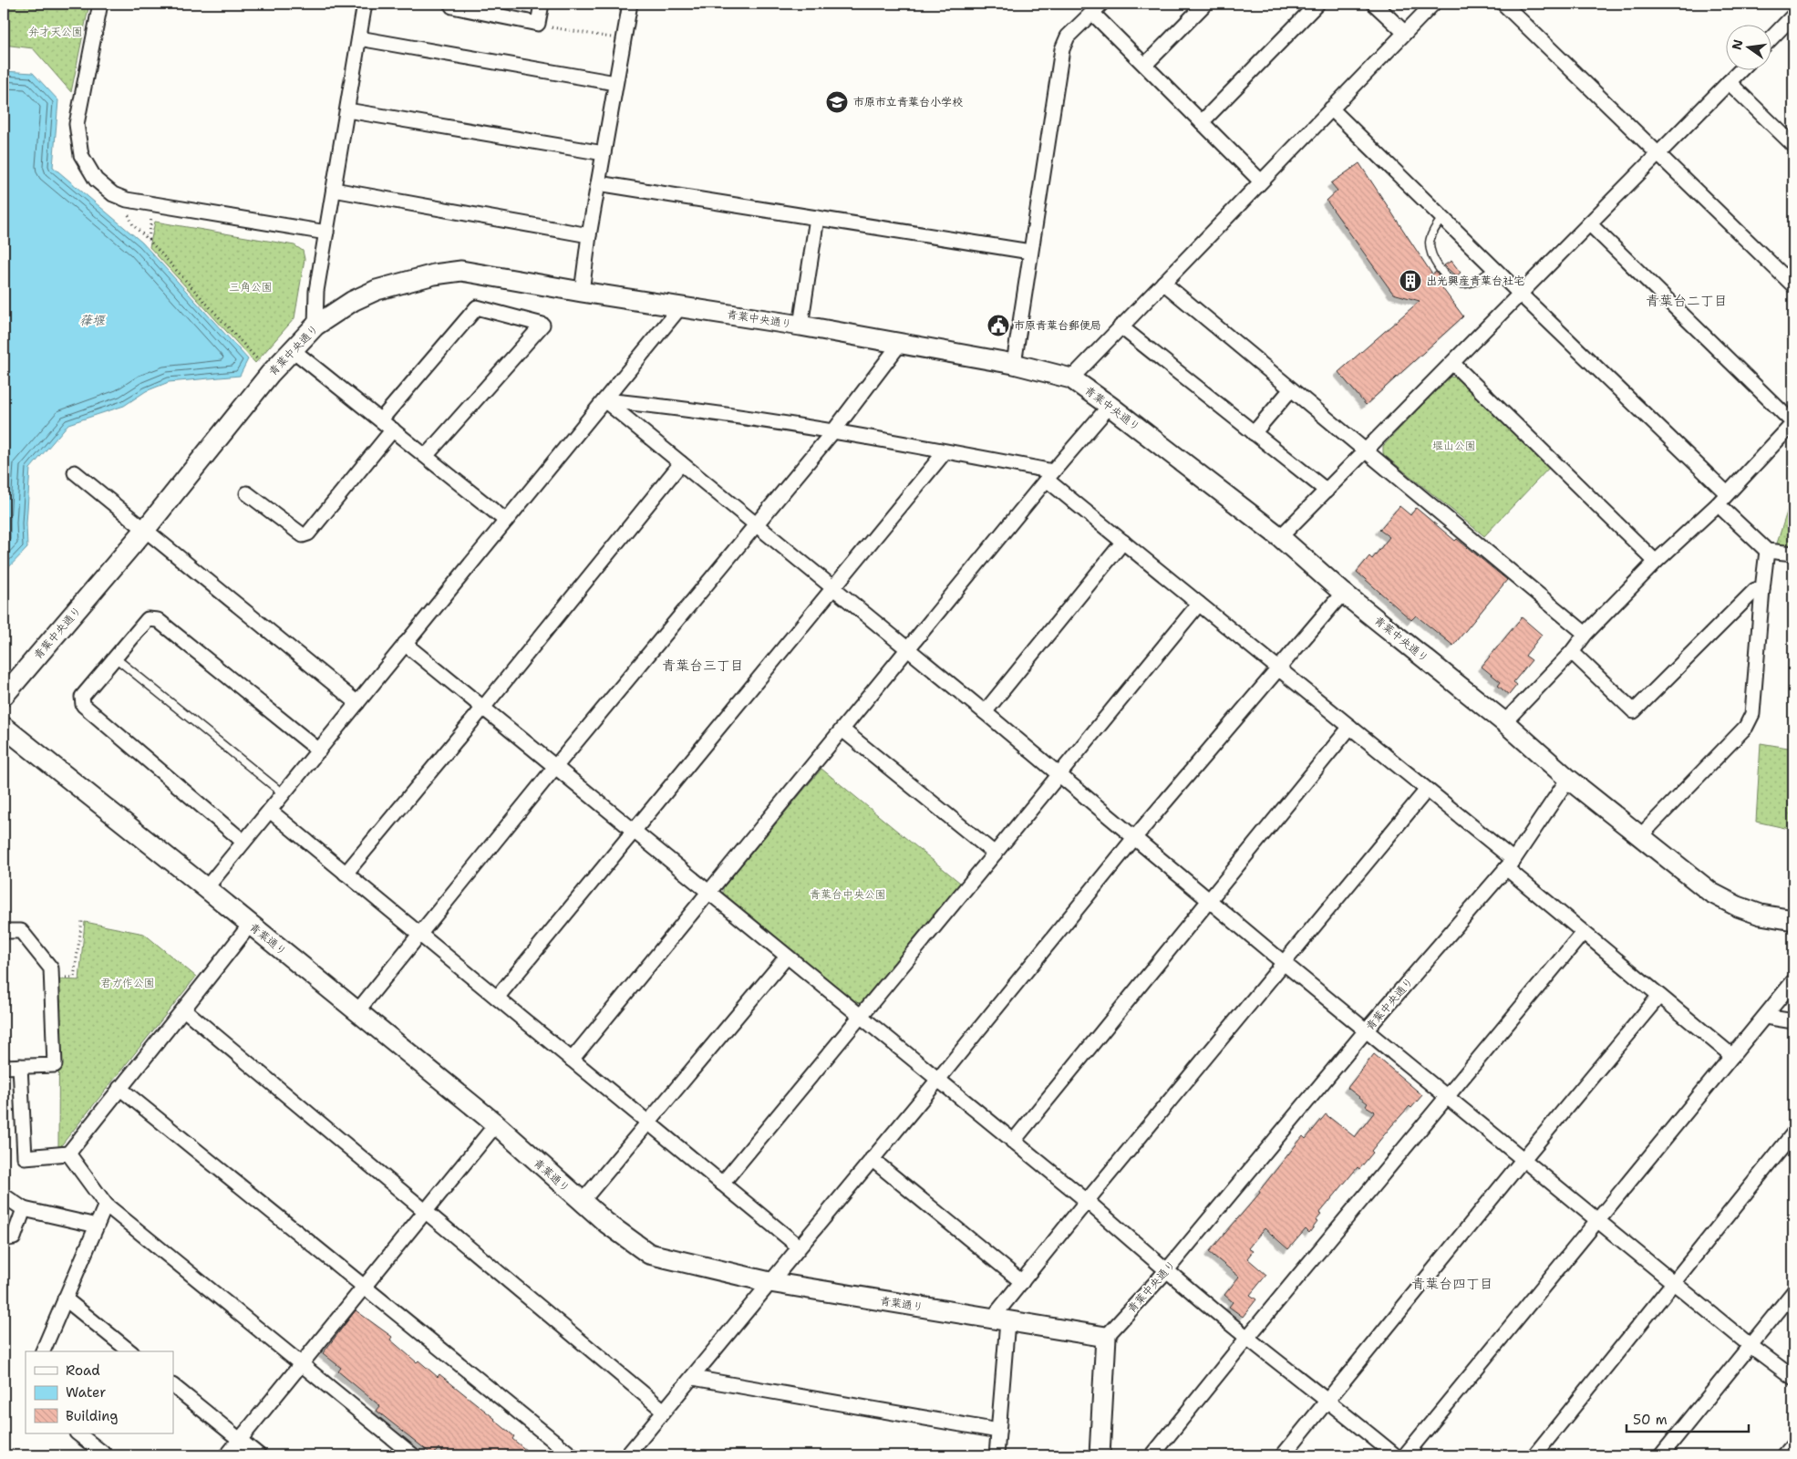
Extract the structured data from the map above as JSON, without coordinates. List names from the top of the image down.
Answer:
{
  "streets": {
    "street": ["青葉中央通り", "青葉通り"]
  },
  "crossings": [
    ["青葉中央通り", "青葉通り"]
  ],
  "districts": ["青葉台二丁目", "青葉台三丁目", "青葉台四丁目"],
  "water": ["葎堰"],
  "parks": [
    "弁才天公園",
    "三角公園",
    "堰山公園",
    "青葉台中央公園",
    "君ガ作公園"
  ],
  "places": {
    "school or university": ["市原市立青葉台小学校"],
    "building": ["出光興産青葉台社宅"],
    "public building": ["市原青葉台郵便局"]
  },
  "legend": ["Road", "Water", "Building"],
  "scale_bar": "50 m",
  "north": "left"
}
